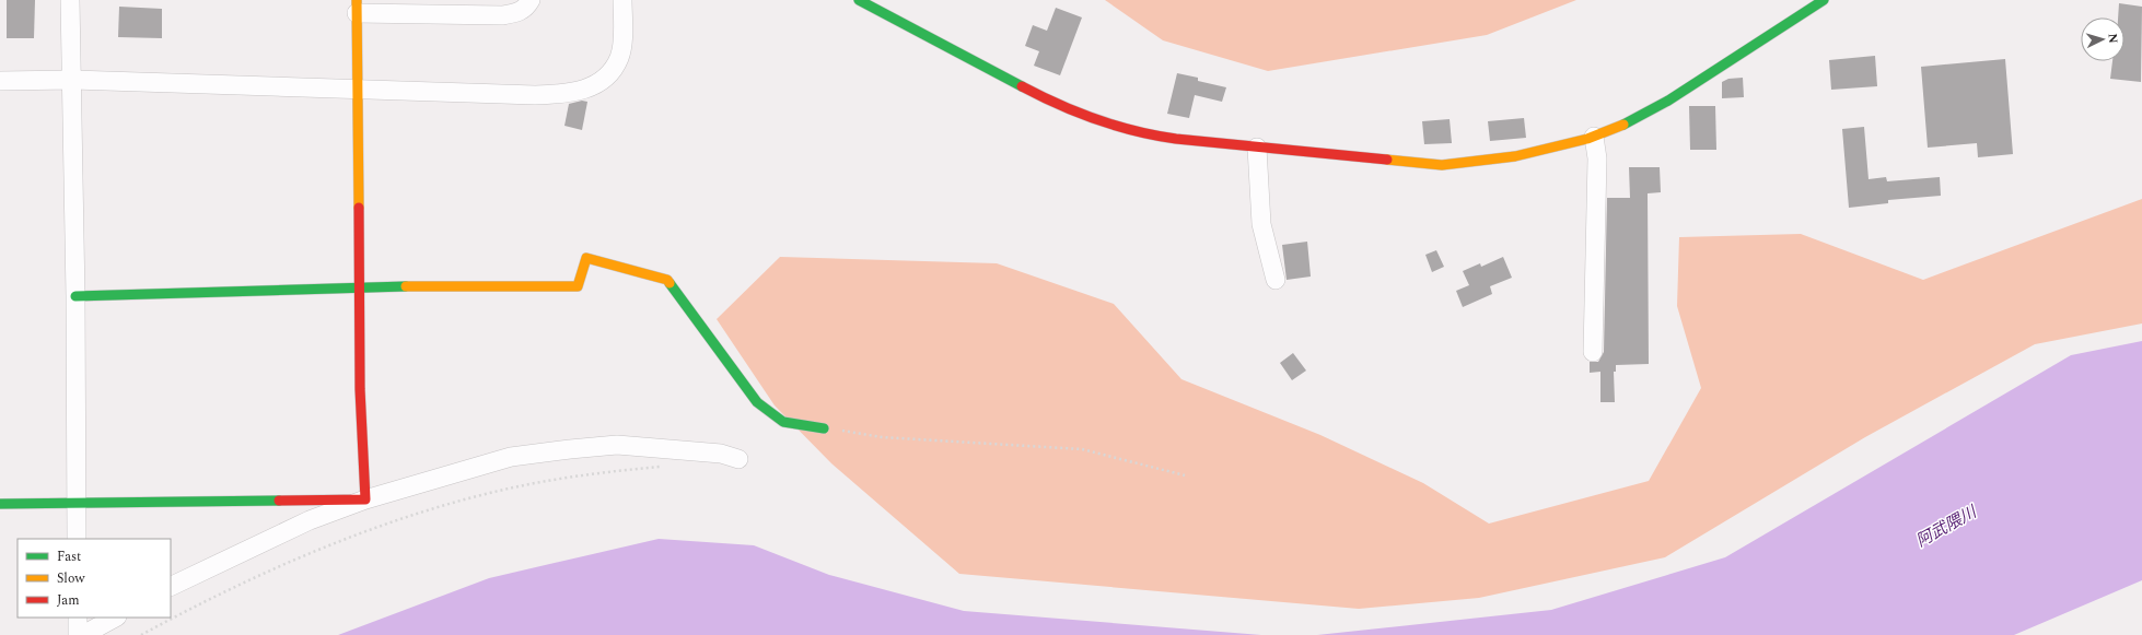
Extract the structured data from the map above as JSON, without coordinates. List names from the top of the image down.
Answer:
{
  "water": ["阿武隈川"],
  "legend": ["Fast", "Slow", "Jam"],
  "north": "right"
}
